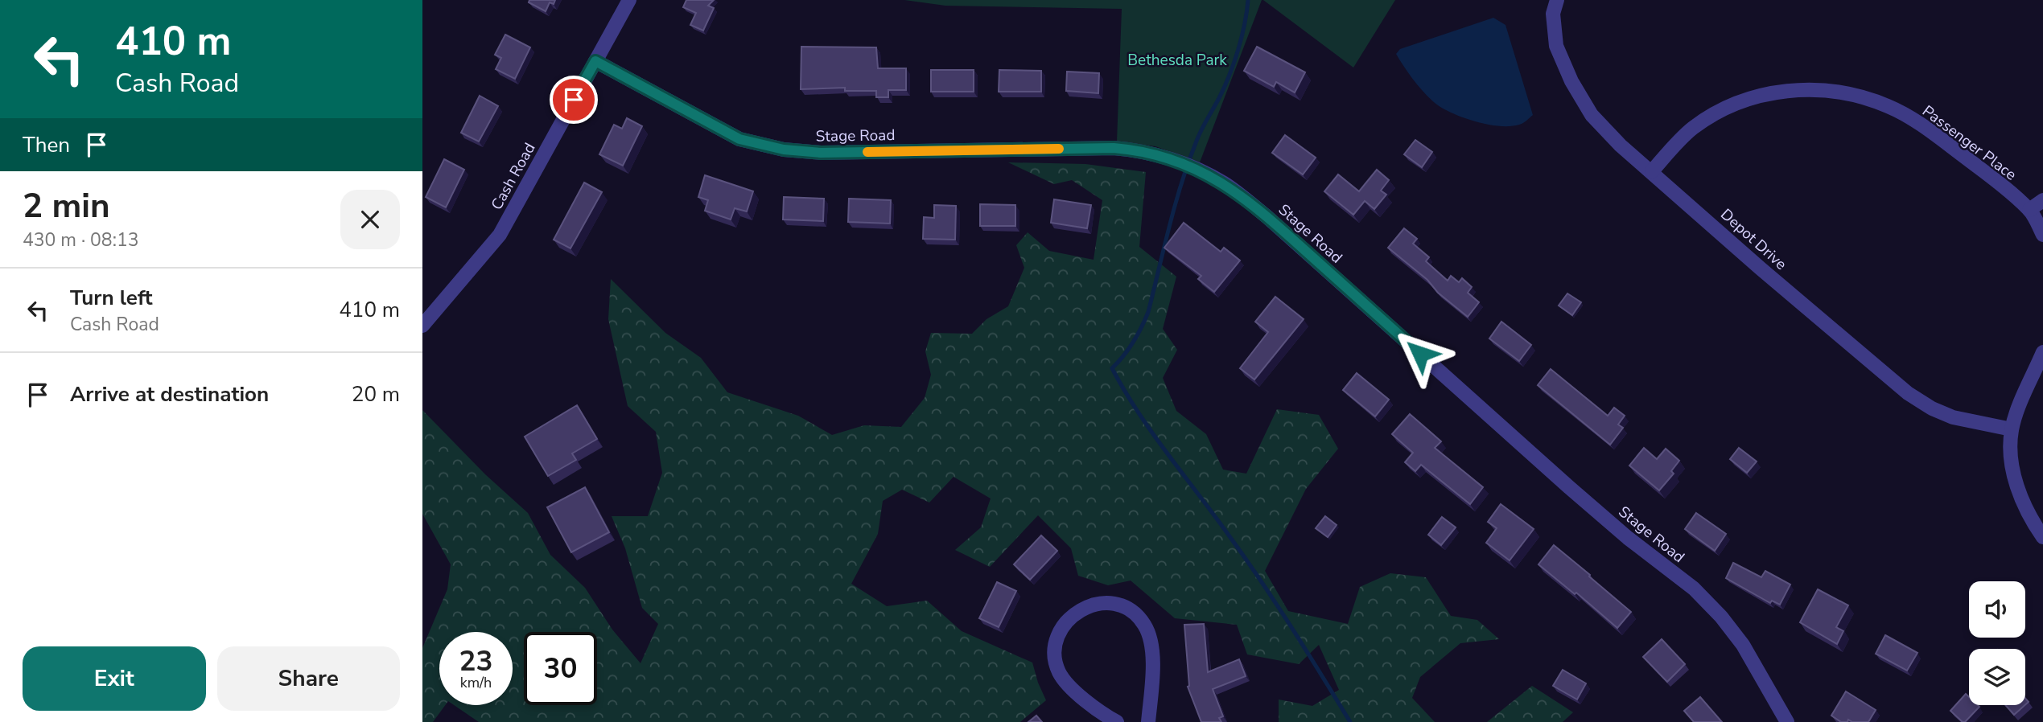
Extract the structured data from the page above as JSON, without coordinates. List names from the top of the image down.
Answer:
{
  "streets": {
    "street": [
      "Stage Road",
      "Passenger Place",
      "Cash Road",
      "Depot Drive"
    ]
  },
  "crossings": [
    ["Stage Road", "Cash Road"],
    ["Passenger Place", "Depot Drive"]
  ],
  "parks": ["Bethesda Park"],
  "page": {
    "turn": ["410 m", "Cash Road"],
    "then": "Then",
    "heading": ["2 min", "430 m · 08:13"],
    "list": [
      {
        "name": "Turn left",
        "note": "Cash Road",
        "value": "410 m"
      },
      {
        "name": "Arrive at destination",
        "value": "20 m"
      }
    ],
    "speed": "23 km/h",
    "limit": "30",
    "buttons": ["Exit", "Share"]
  }
}
